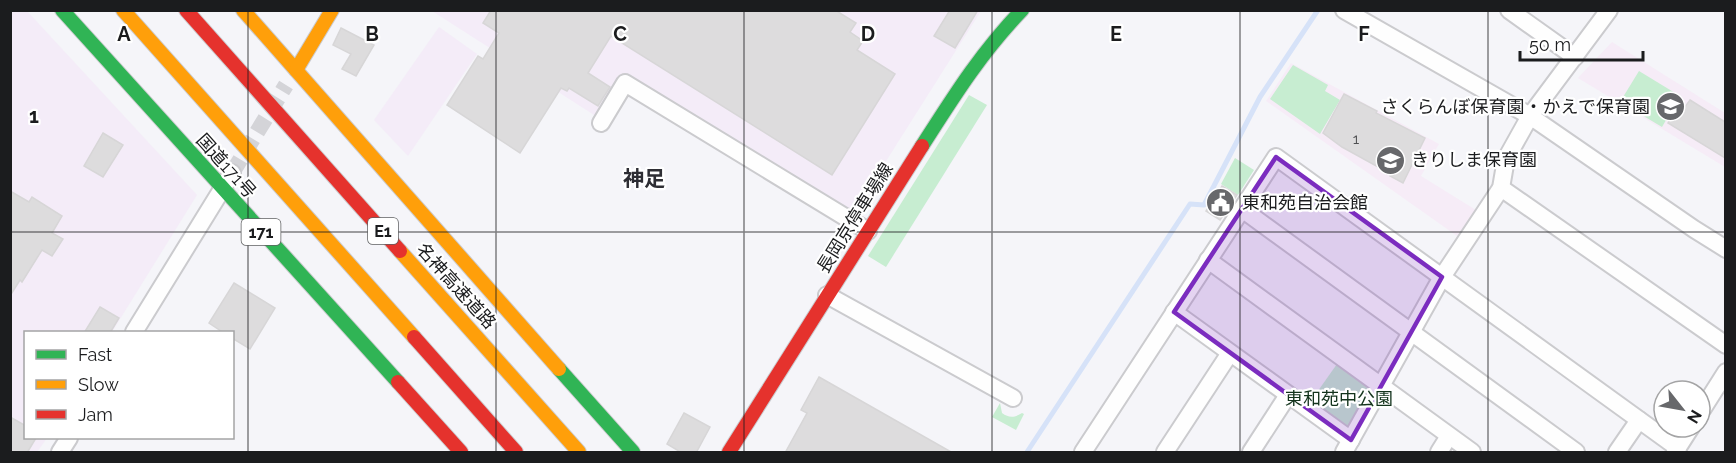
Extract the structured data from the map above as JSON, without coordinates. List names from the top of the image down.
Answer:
{
  "streets": {
    "main road": [
      "国道171号",
      "長岡京停車場線",
      "E1",
      "171",
      "名神高速道路"
    ]
  },
  "districts": ["神足"],
  "parks": ["東和苑中公園"],
  "places": {
    "school or university": ["さくらんぼ保育園・かえで保育園", "きりしま保育園"],
    "public building": ["東和苑自治会館"]
  },
  "house_numbers": ["1"],
  "legend": ["Fast", "Slow", "Jam"],
  "scale_bar": "50 m",
  "north": "bottom right",
  "grid": {
    "columns": [
      "A",
      "B",
      "C",
      "D",
      "E",
      "F"
    ],
    "rows": ["1"]
  }
}
